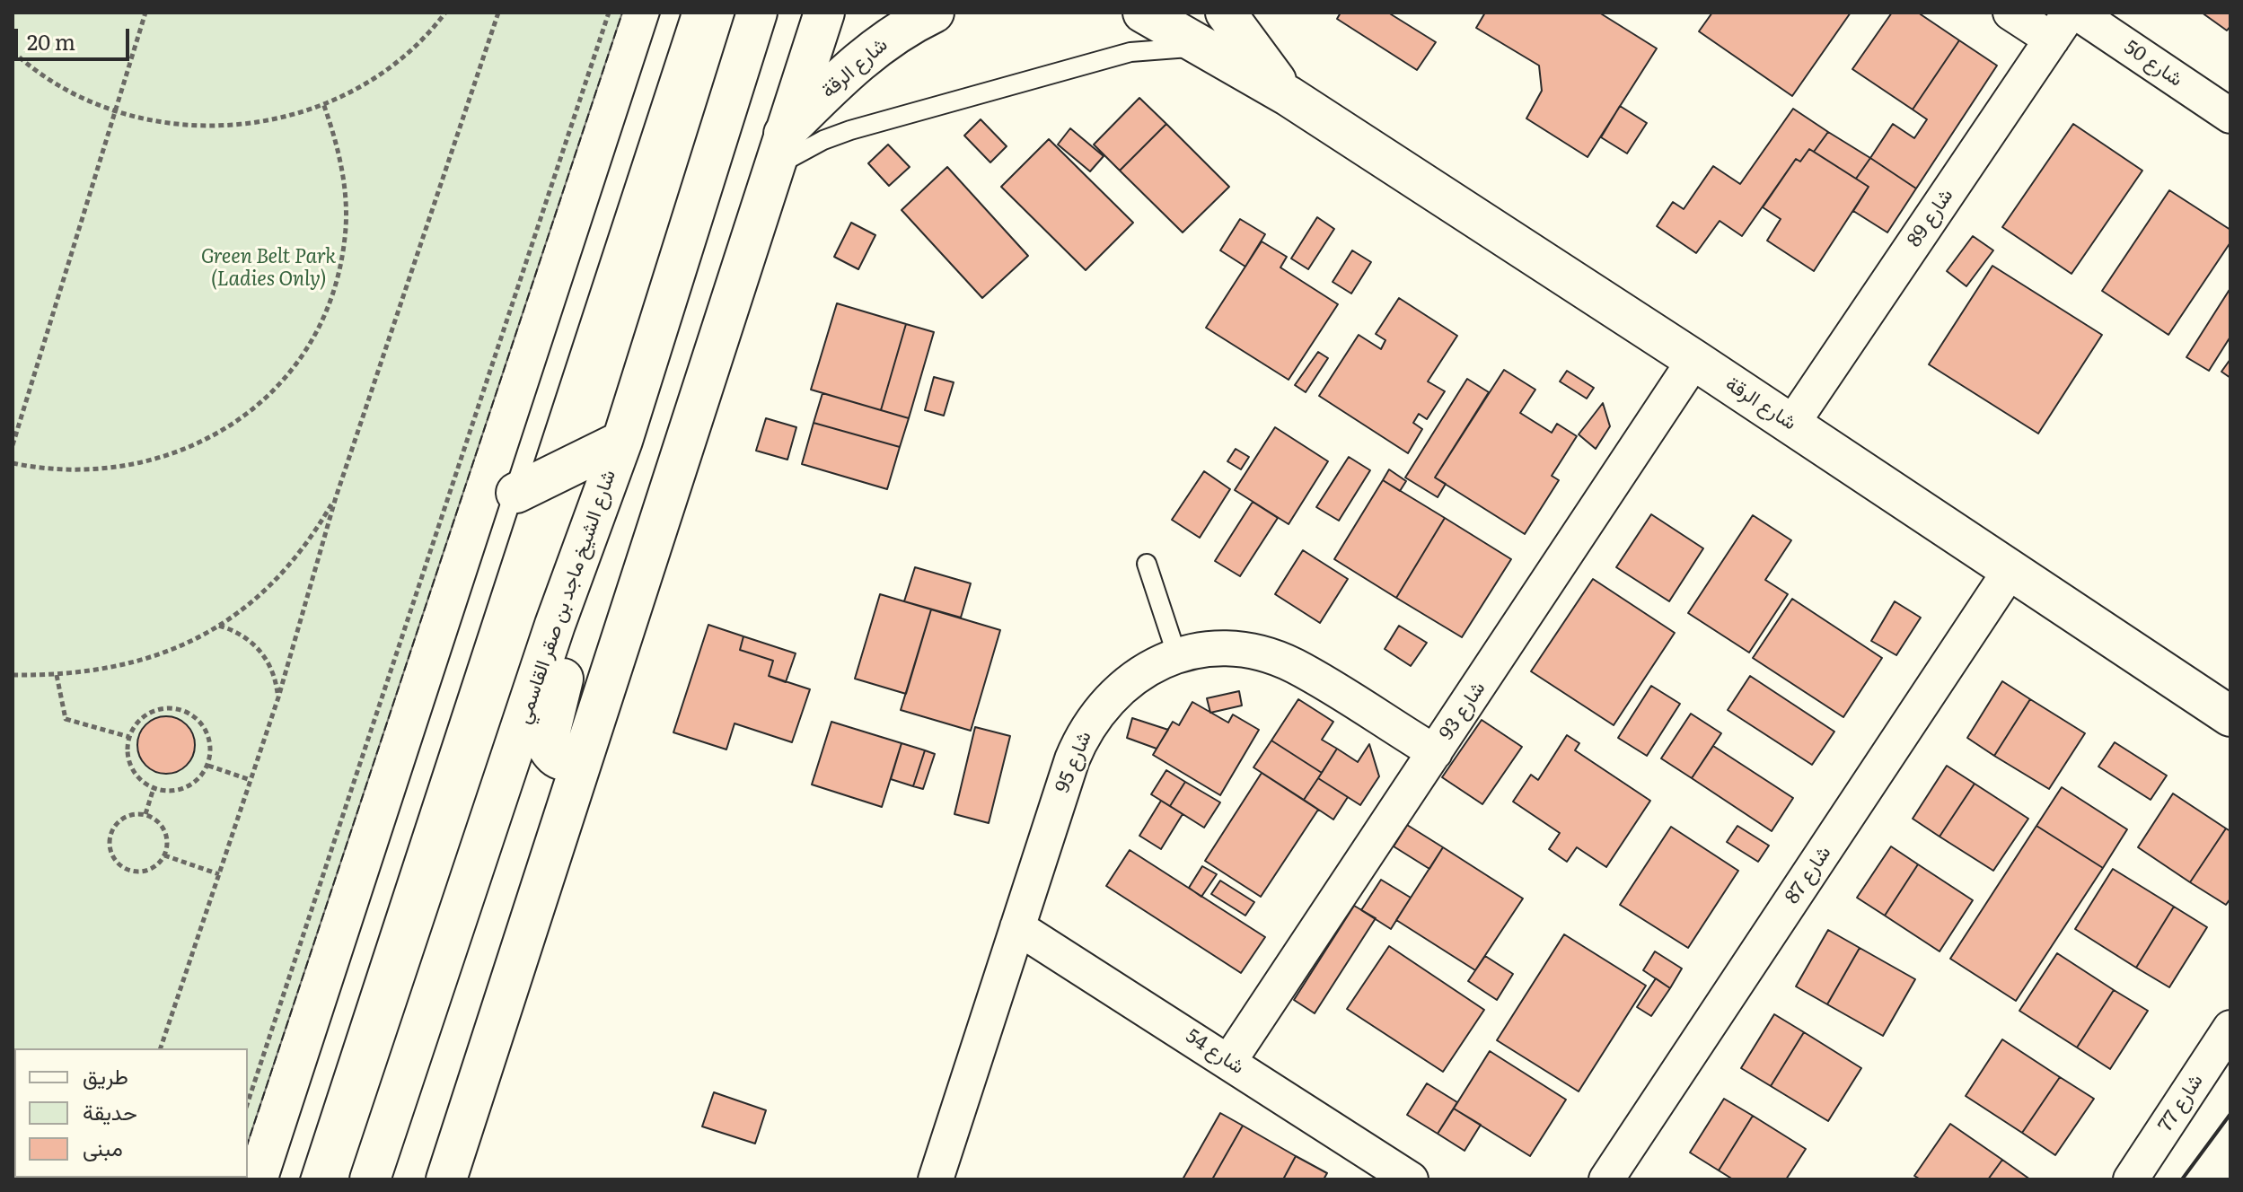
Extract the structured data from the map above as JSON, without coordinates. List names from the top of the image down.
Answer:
{
  "streets": {
    "main road": ["شارع الرقة", "شارع الشيخ ماجد بن صقر القاسمي"],
    "street": [
      "شارع 50",
      "شارع 89",
      "شارع 93",
      "شارع 95",
      "شارع 87",
      "شارع 54",
      "شارع 77"
    ]
  },
  "crossings": [
    ["شارع الرقة", "شارع 89"],
    ["شارع الرقة", "شارع 93"],
    ["شارع الرقة", "شارع 87"],
    ["شارع 93", "شارع 95"],
    ["شارع 93", "شارع 54"],
    ["شارع 95", "شارع 54"]
  ],
  "parks": ["Green Belt Park (Ladies Only)"],
  "legend": ["طريق", "حديقة", "مبنى"],
  "scale_bar": "20 m"
}
